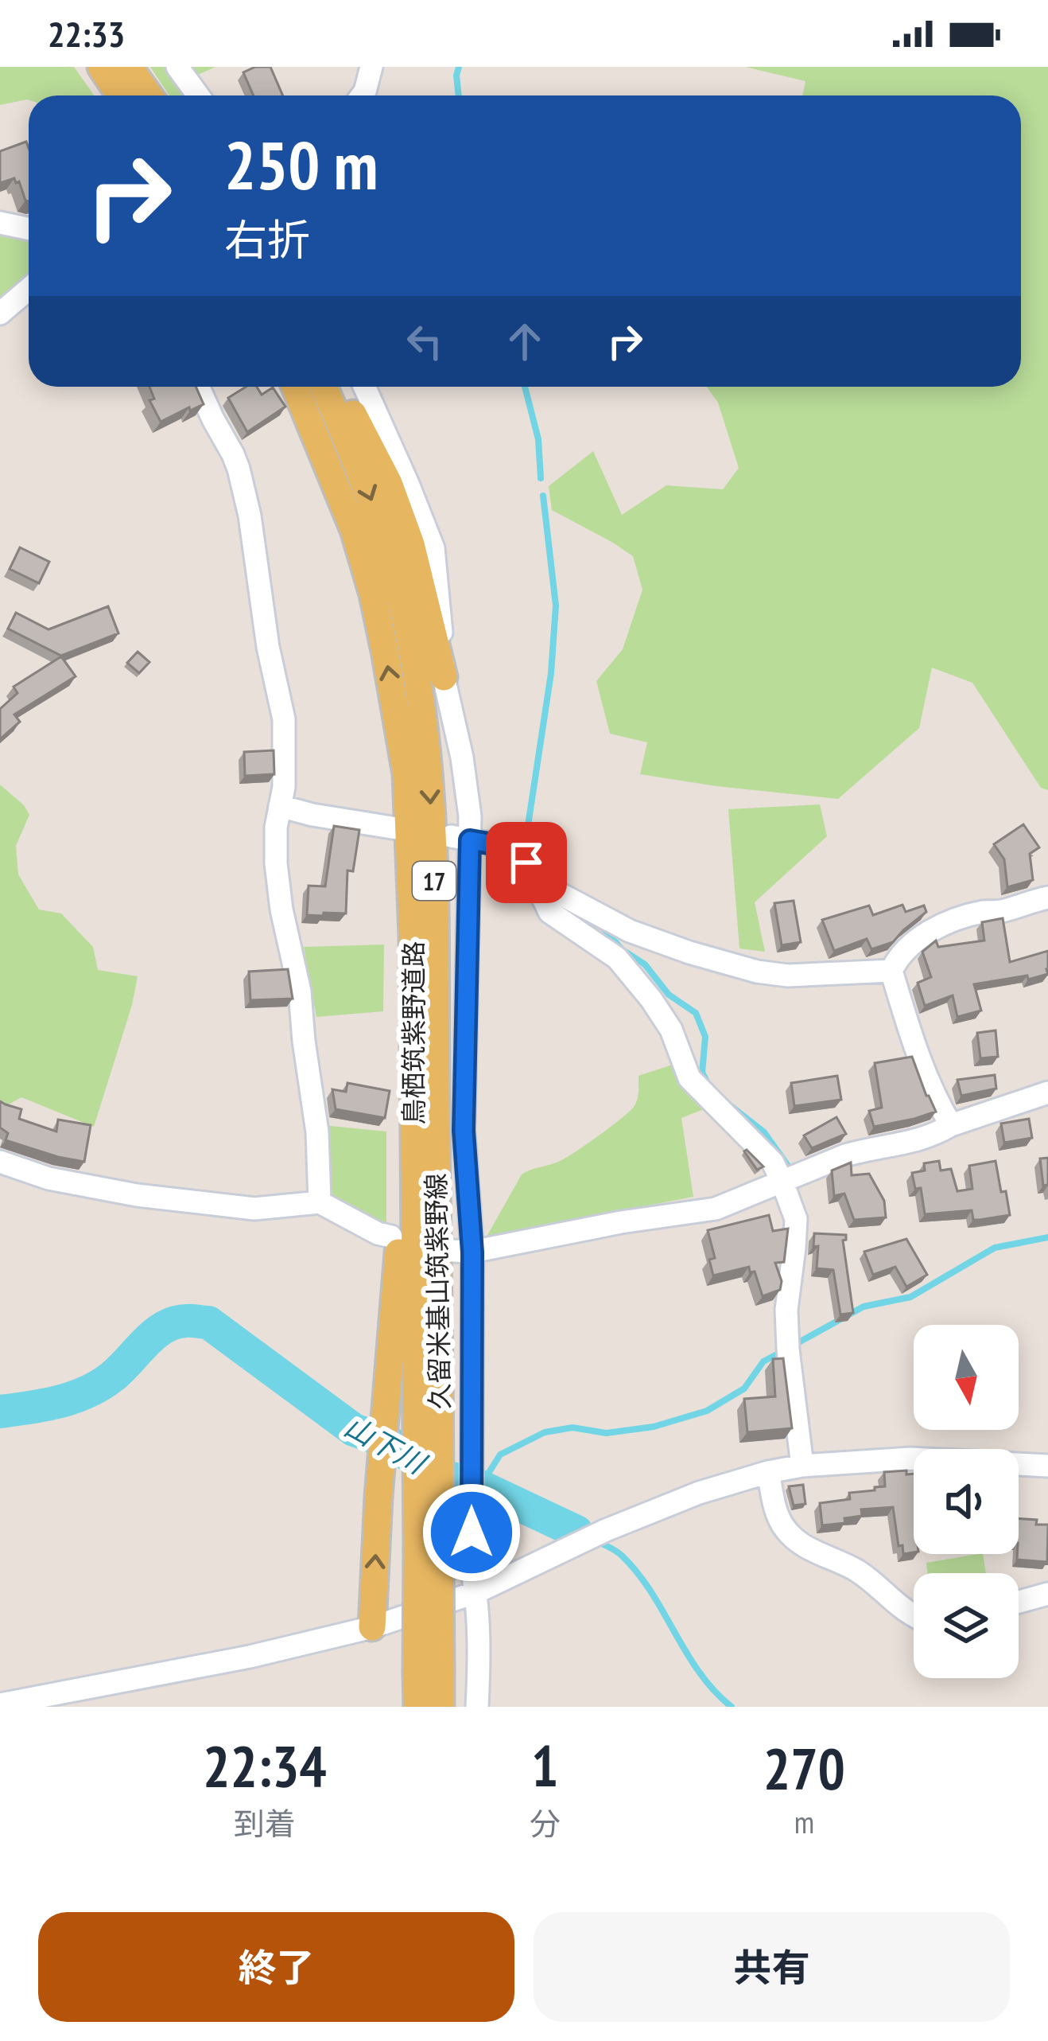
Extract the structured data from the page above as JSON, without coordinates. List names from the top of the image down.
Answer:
{
  "streets": {
    "main road": ["17", "鳥栖筑紫野道路", "久留米基山筑紫野線"]
  },
  "crossings": [
    ["17", "久留米基山筑紫野線"],
    ["鳥栖筑紫野道路", "久留米基山筑紫野線"]
  ],
  "water": ["山下川"],
  "north": "bottom",
  "page": {
    "status": "22:33",
    "turn": ["250 m", "右折"],
    "eta": [
      "22:34",
      "到着",
      "1",
      "分",
      "270",
      "m"
    ],
    "buttons": ["終了", "共有"]
  }
}
